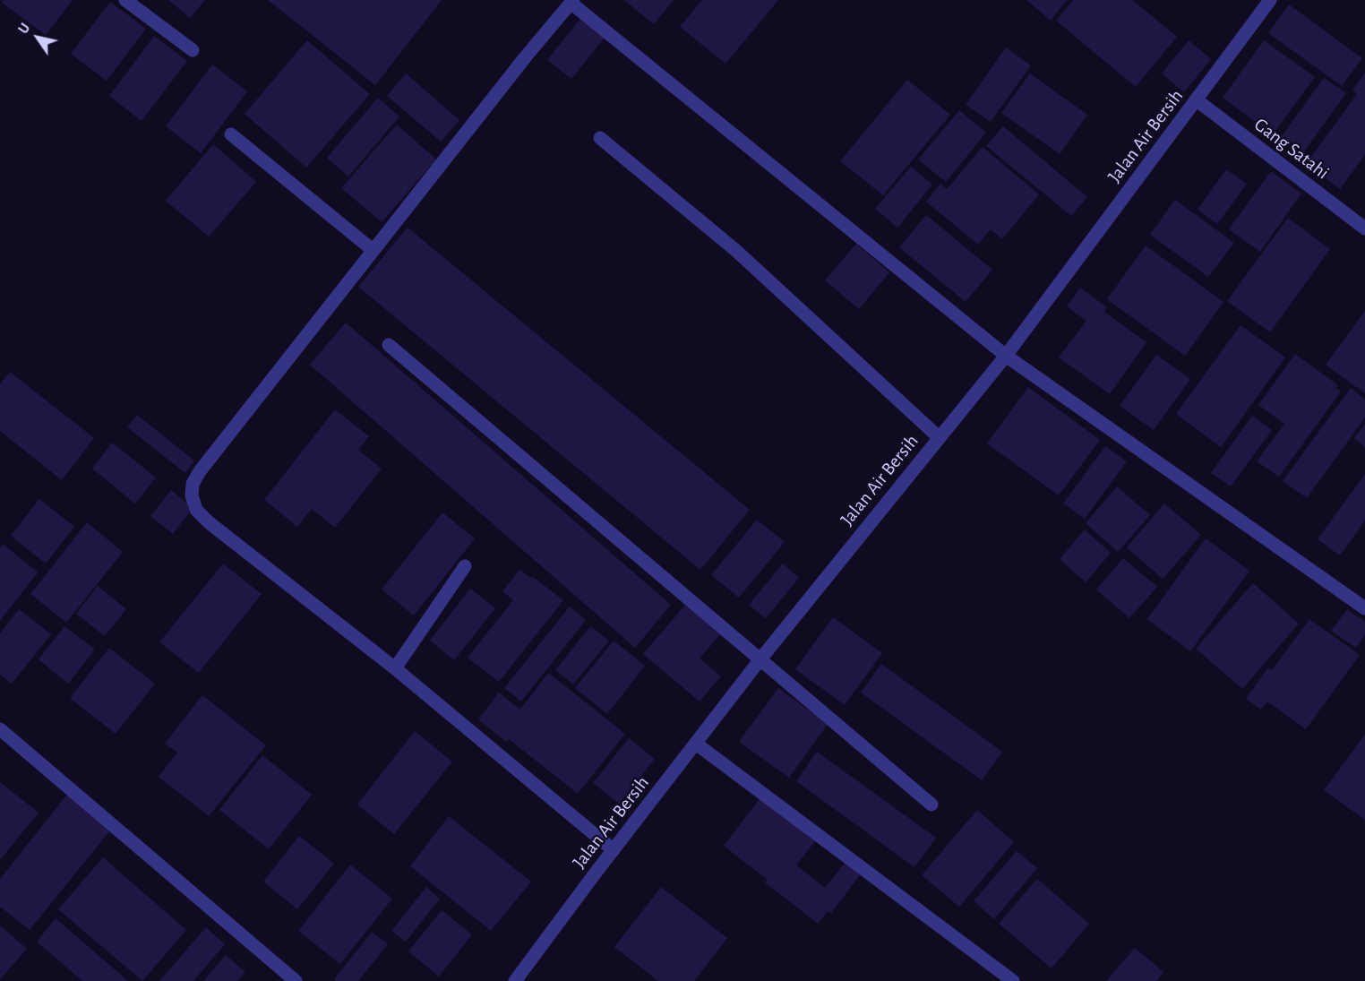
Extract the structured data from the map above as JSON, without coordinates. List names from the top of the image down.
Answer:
{
  "streets": {
    "street": ["Jalan Air Bersih", "Gang Satahi"]
  },
  "crossings": [
    ["Jalan Air Bersih", "Gang Satahi"]
  ],
  "north": "top left"
}
